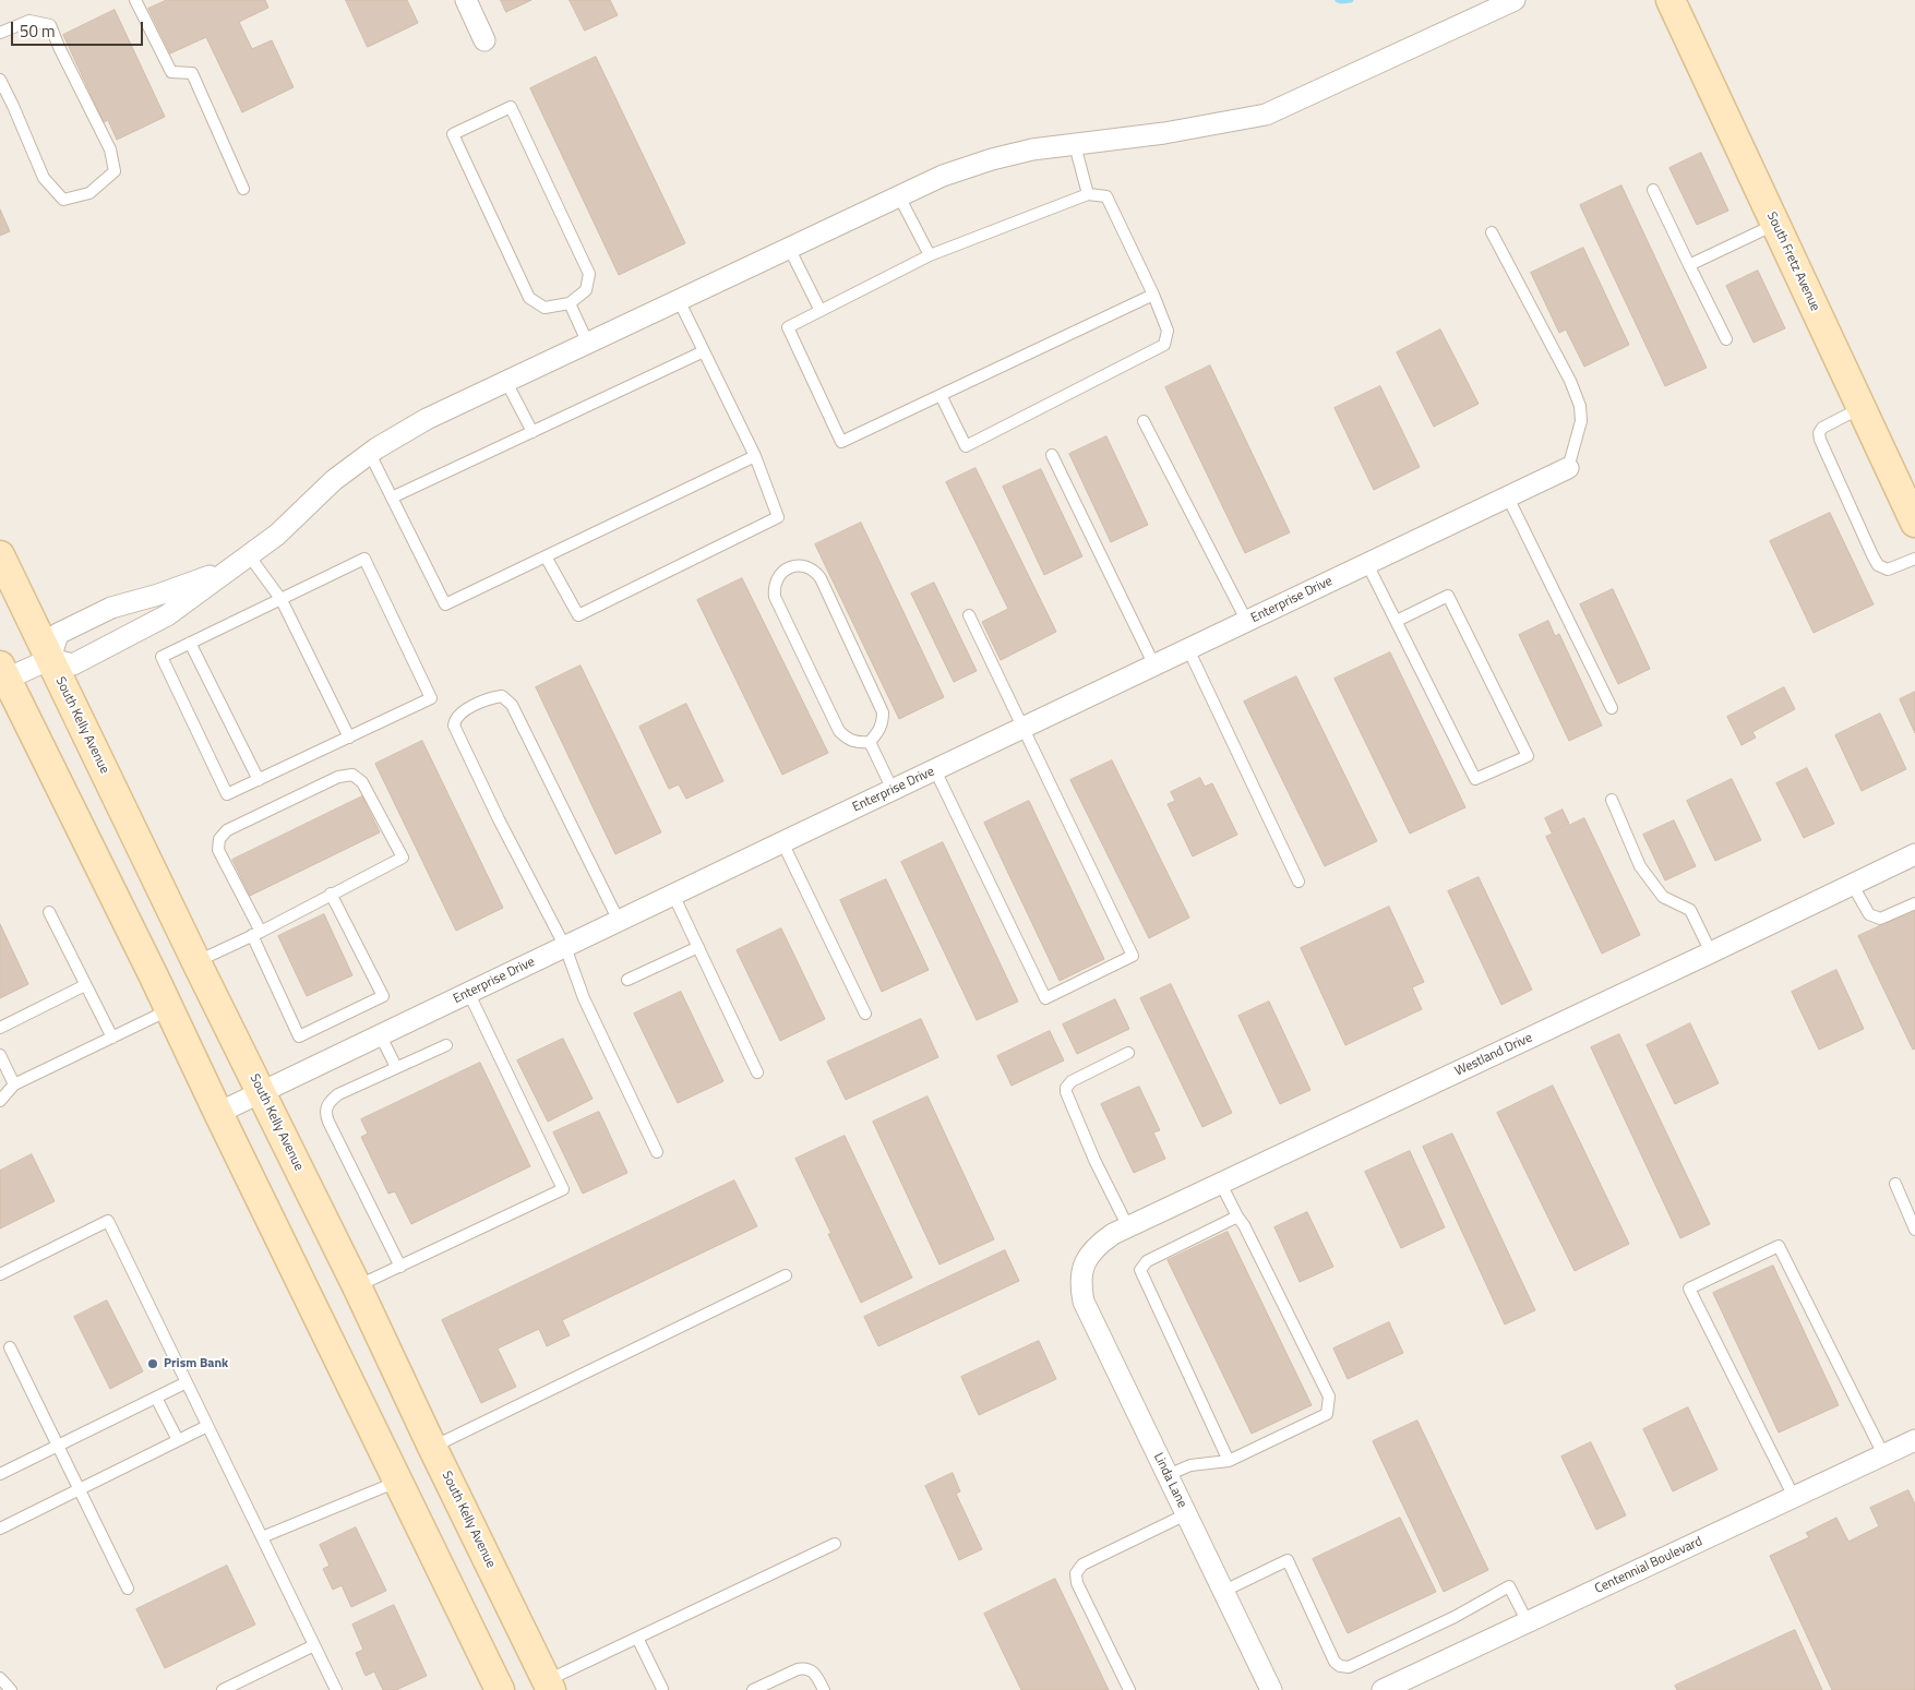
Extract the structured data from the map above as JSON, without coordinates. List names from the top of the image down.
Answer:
{
  "streets": {
    "main road": ["South Fretz Avenue", "South Kelly Avenue"],
    "street": [
      "Enterprise Drive",
      "Westland Drive",
      "Linda Lane",
      "Centennial Boulevard"
    ]
  },
  "crossings": [
    ["Enterprise Drive", "South Kelly Avenue"],
    ["Westland Drive", "Linda Lane"]
  ],
  "places": ["Prism Bank"],
  "scale_bar": "50 m"
}
